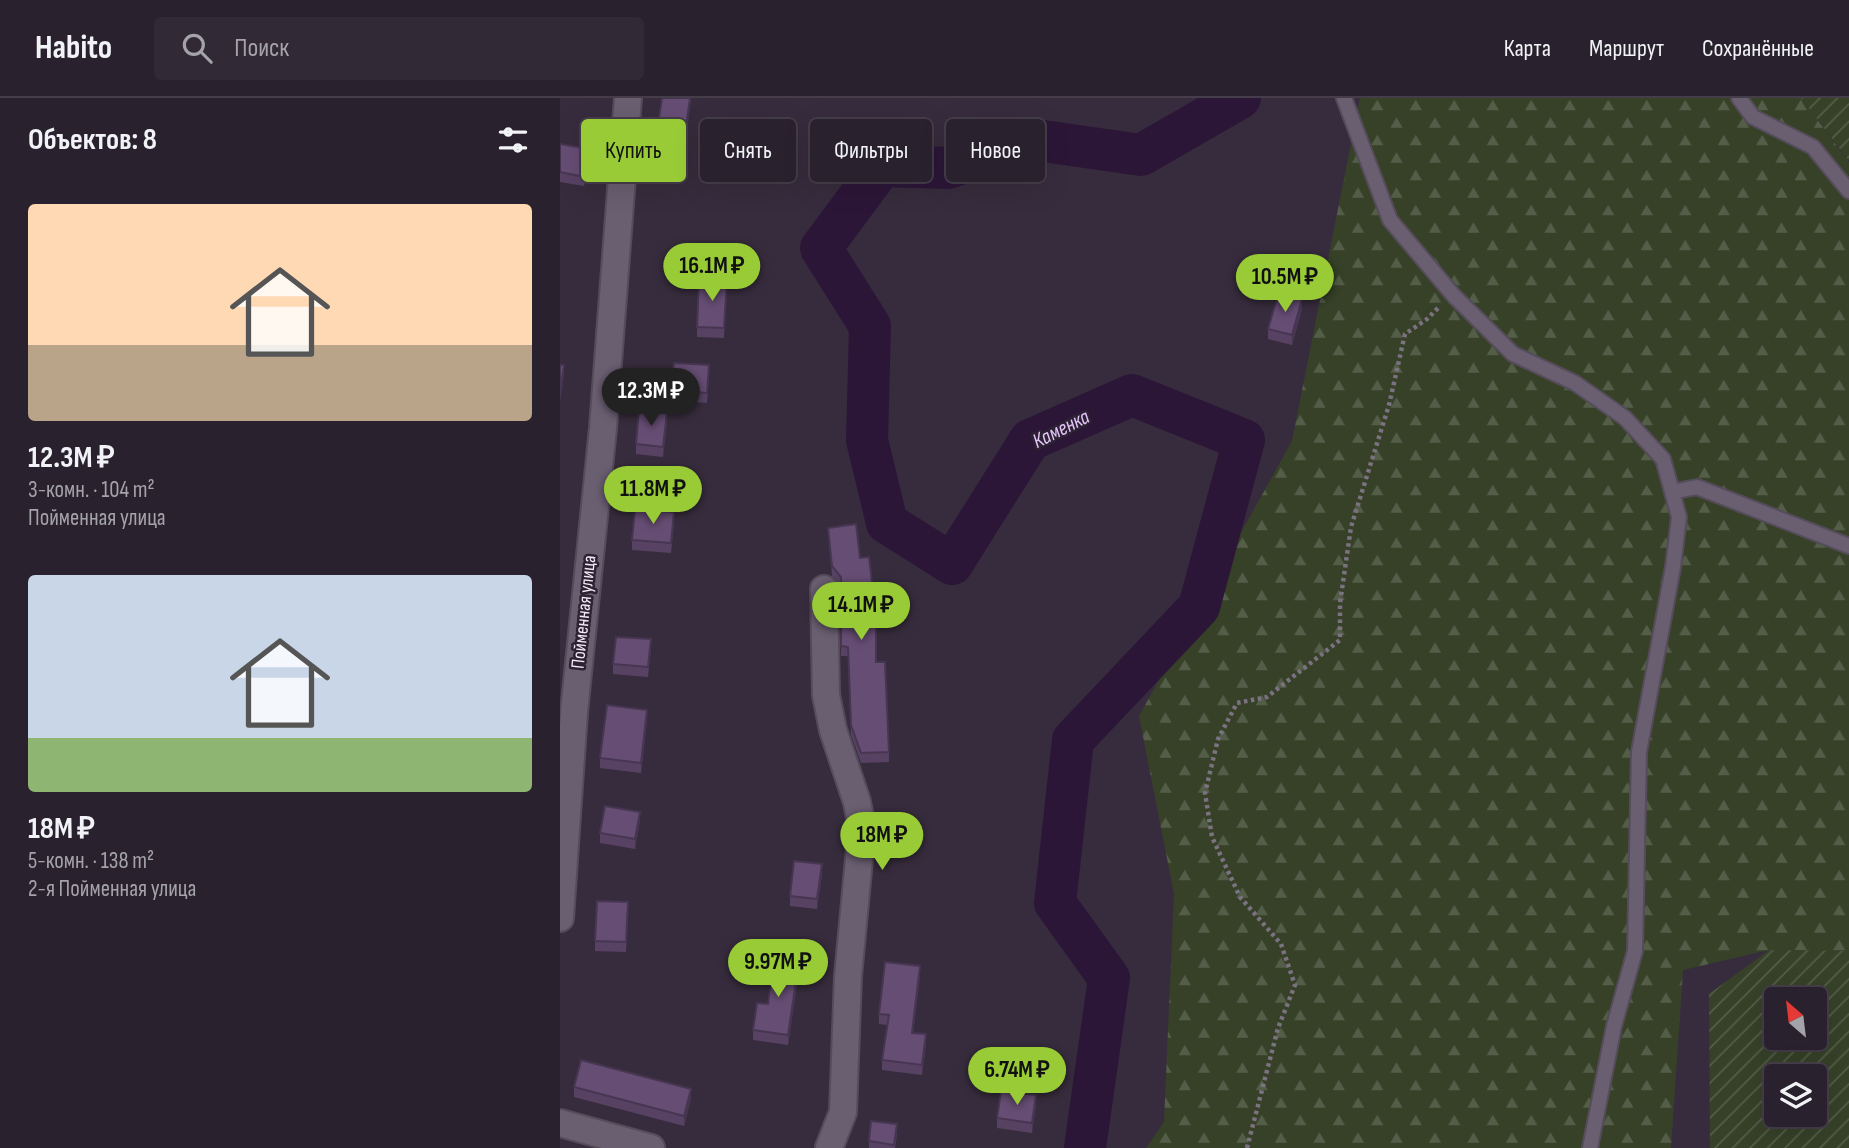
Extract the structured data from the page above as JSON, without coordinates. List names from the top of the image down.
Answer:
{
  "streets": {
    "street": ["Пойменная улица"]
  },
  "water": ["Каменка"],
  "north": "top left",
  "page": {
    "header": "Habito",
    "search": "Поиск",
    "nav": ["Карта", "Маршрут", "Сохранённые"],
    "heading": "Объектов: 8",
    "chip": [
      "Купить",
      "Снять",
      "Фильтры",
      "Новое"
    ],
    "list": [
      {
        "name": "12.3M ₽",
        "note": "3-комн. · 104 m² · Пойменная улица"
      },
      {
        "name": "18M ₽",
        "note": "5-комн. · 138 m² · 2-я Пойменная улица"
      }
    ],
    "price": [
      "16.1M ₽",
      "10.5M ₽",
      "12.3M ₽",
      "11.8M ₽",
      "14.1M ₽",
      "18M ₽",
      "9.97M ₽",
      "6.74M ₽"
    ]
  }
}
